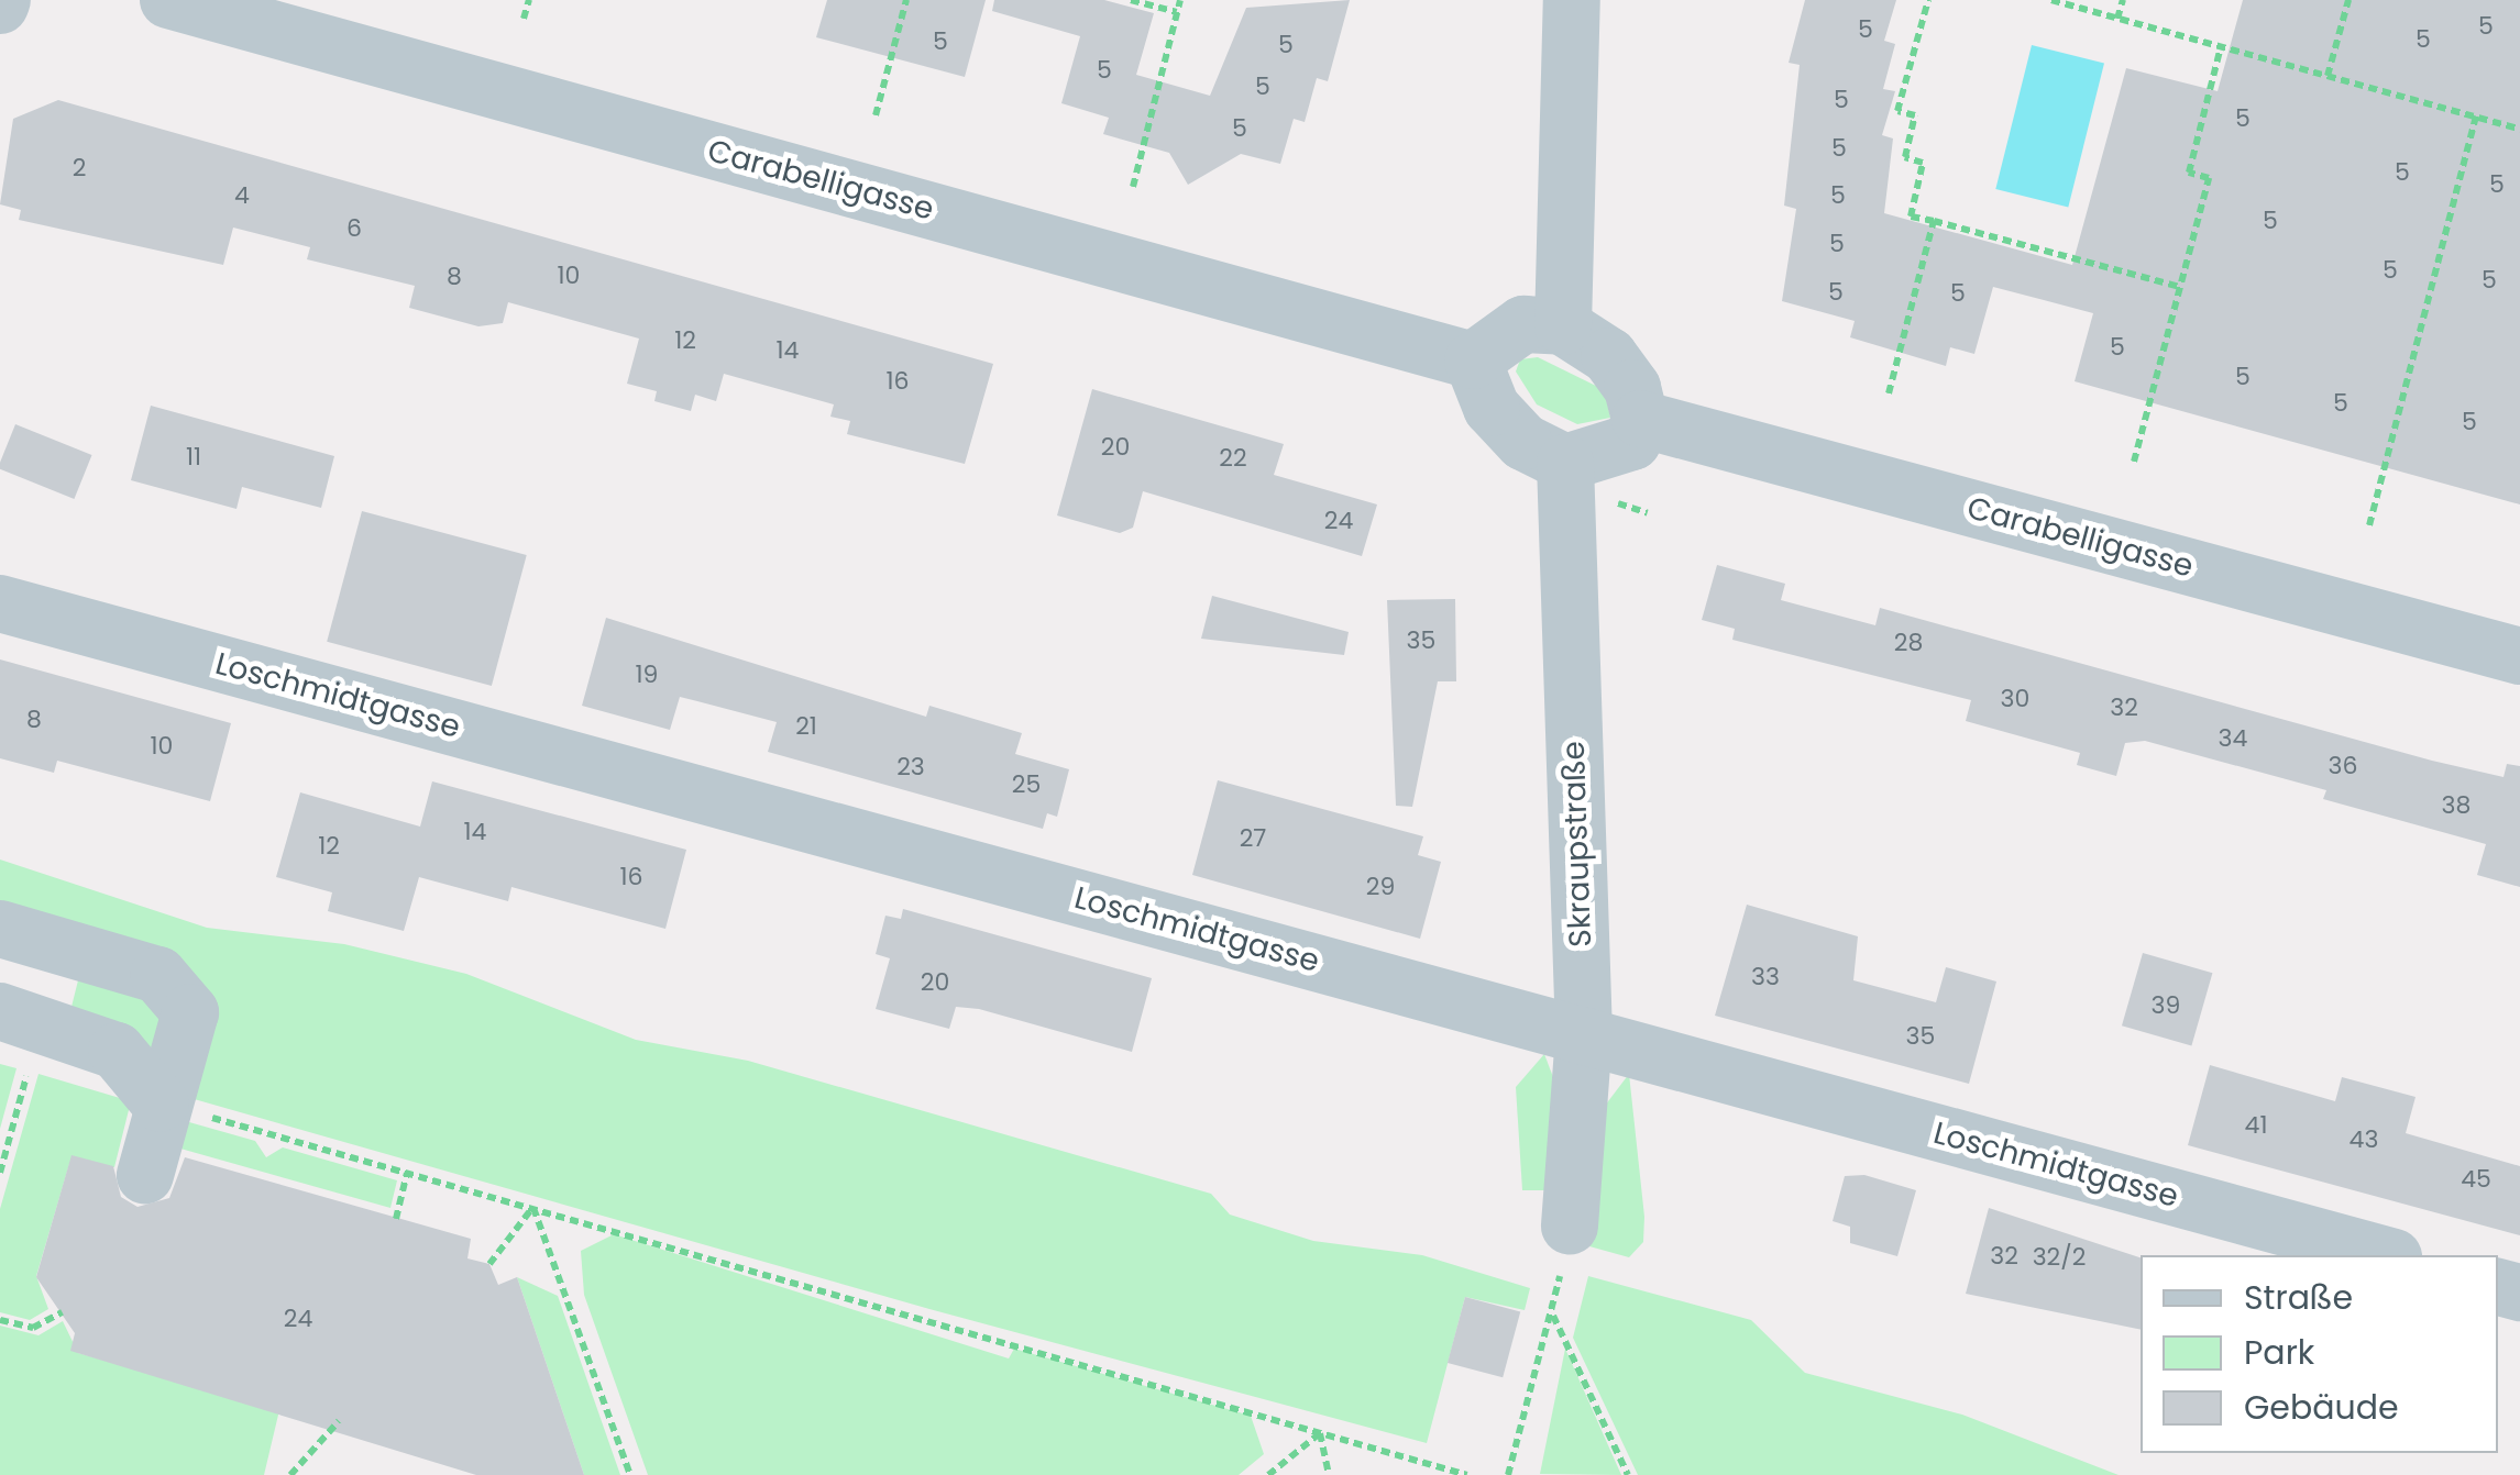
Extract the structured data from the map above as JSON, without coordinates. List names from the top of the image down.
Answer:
{
  "streets": {
    "street": ["Carabelligasse", "Loschmidtgasse", "Skraupstraße"]
  },
  "crossings": [
    ["Carabelligasse", "Skraupstraße"],
    ["Loschmidtgasse", "Skraupstraße"]
  ],
  "house_numbers": [
    "5",
    "5",
    "5",
    "5",
    "5",
    "5",
    "5",
    "5",
    "5",
    "5",
    "5",
    "2",
    "5",
    "5",
    "4",
    "5",
    "5",
    "6",
    "5",
    "5",
    "10",
    "8",
    "5",
    "5",
    "5",
    "12",
    "5",
    "14",
    "5",
    "16",
    "5",
    "5",
    "20",
    "11",
    "22",
    "24",
    "35",
    "28",
    "19",
    "30",
    "32",
    "8",
    "21",
    "34",
    "10",
    "36",
    "23",
    "25",
    "38",
    "14",
    "27",
    "12",
    "16",
    "29",
    "33",
    "20",
    "39",
    "35",
    "41",
    "43",
    "45",
    "32",
    "32/2",
    "24"
  ],
  "legend": ["Straße", "Park", "Gebäude"]
}
